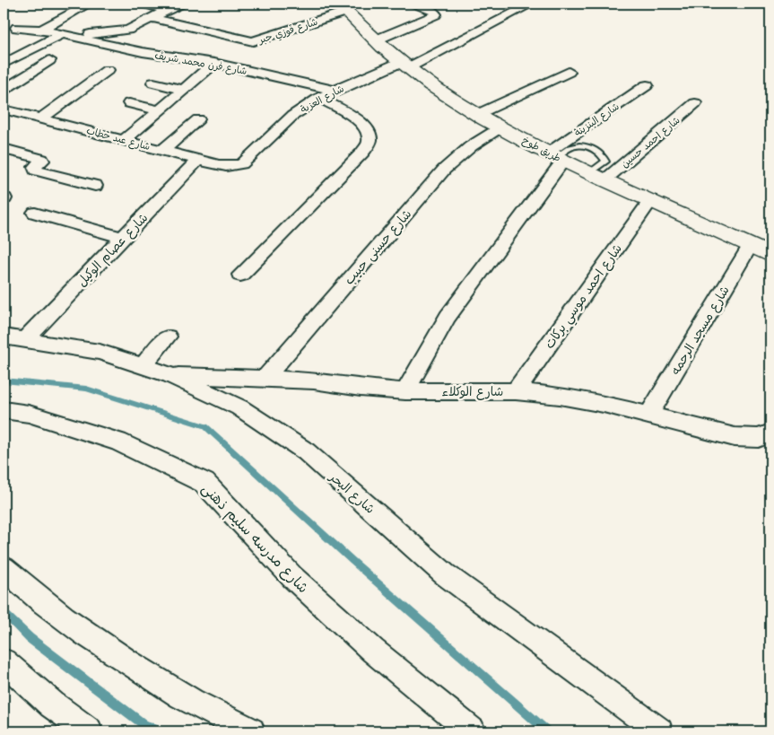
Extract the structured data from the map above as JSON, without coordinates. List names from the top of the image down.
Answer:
{
  "streets": {
    "main road": ["طريق طوخ"],
    "street": [
      "شارع فوزي جبر",
      "شارع فرن محمد شريف",
      "شارع العزبة",
      "شارع البنزينة",
      "شارع عبد خطاب",
      "شارع احمد حسين",
      "شارع حسنى حبيب",
      "شارع عصام الوكيل",
      "شارع احمد موسي بركات",
      "شارع مسجد الرحمه",
      "شارع الوكلاء",
      "شارع البحر",
      "شارع مدرسه سليم ذهنى"
    ]
  },
  "crossings": [
    ["شارع فوزي جبر", "طريق طوخ"],
    ["شارع فرن محمد شريف", "شارع العزبة"],
    ["شارع العزبة", "شارع عبد خطاب"],
    ["شارع العزبة", "طريق طوخ"],
    ["شارع البنزينة", "طريق طوخ"],
    ["شارع البنزينة", "شارع الوكلاء"],
    ["شارع عبد خطاب", "شارع عصام الوكيل"],
    ["شارع احمد حسين", "طريق طوخ"],
    ["طريق طوخ", "شارع حسنى حبيب"],
    ["طريق طوخ", "شارع احمد موسي بركات"],
    ["طريق طوخ", "شارع مسجد الرحمه"],
    ["شارع حسنى حبيب", "شارع الوكلاء"],
    ["شارع عصام الوكيل", "شارع البحر"],
    ["شارع احمد موسي بركات", "شارع الوكلاء"],
    ["شارع مسجد الرحمه", "شارع الوكلاء"],
    ["شارع الوكلاء", "شارع البحر"]
  ]
}
